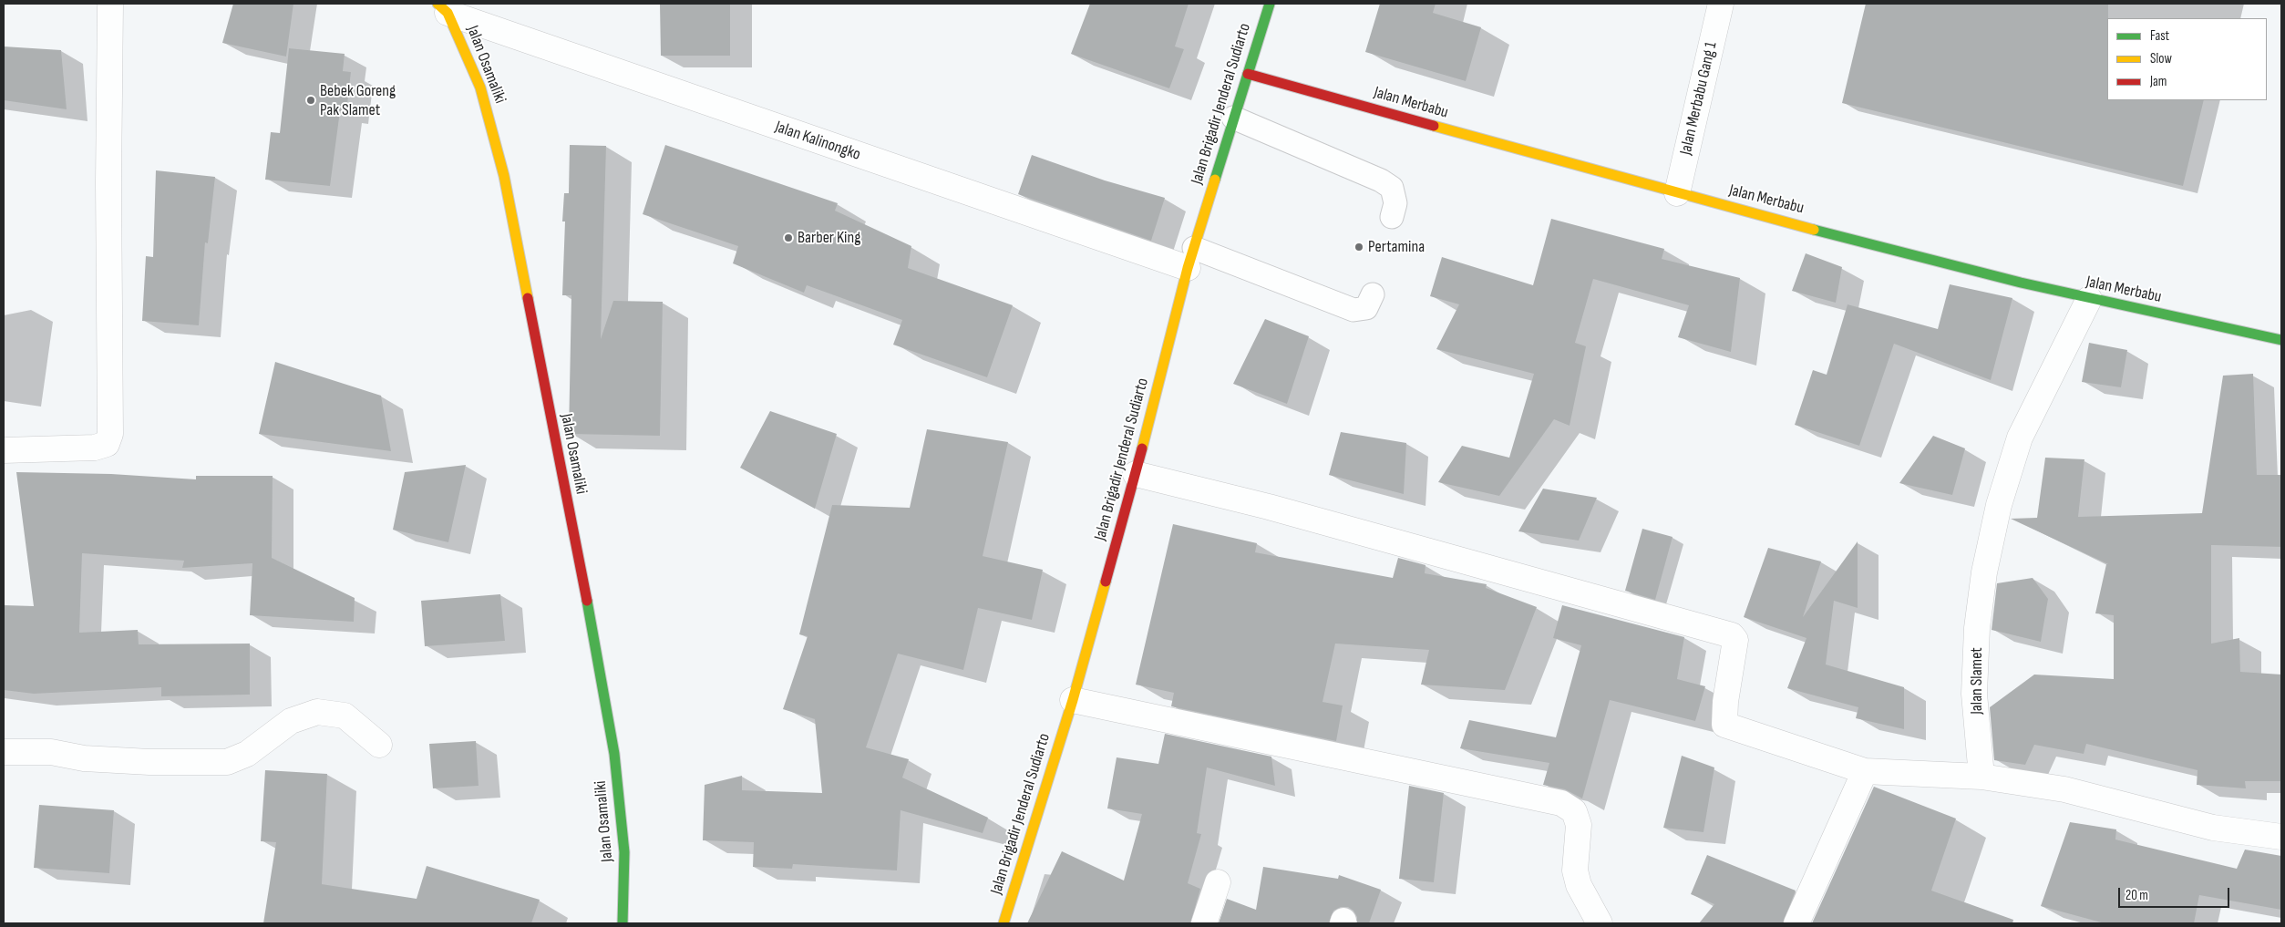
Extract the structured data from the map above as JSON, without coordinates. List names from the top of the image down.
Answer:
{
  "streets": {
    "street": [
      "Jalan Osamaliki",
      "Jalan Merbabu Gang 1",
      "Jalan Merbabu",
      "Jalan Brigadir Jenderal Sudiarto",
      "Jalan Kalinongko",
      "Jalan Slamet"
    ]
  },
  "crossings": [
    ["Jalan Osamaliki", "Jalan Kalinongko"],
    ["Jalan Merbabu Gang 1", "Jalan Merbabu"],
    ["Jalan Merbabu", "Jalan Brigadir Jenderal Sudiarto"],
    ["Jalan Merbabu", "Jalan Slamet"],
    ["Jalan Brigadir Jenderal Sudiarto", "Jalan Kalinongko"]
  ],
  "places": ["Bebek Goreng Pak Slamet", "Barber King", "Pertamina"],
  "legend": ["Fast", "Slow", "Jam"],
  "scale_bar": "20 m"
}
